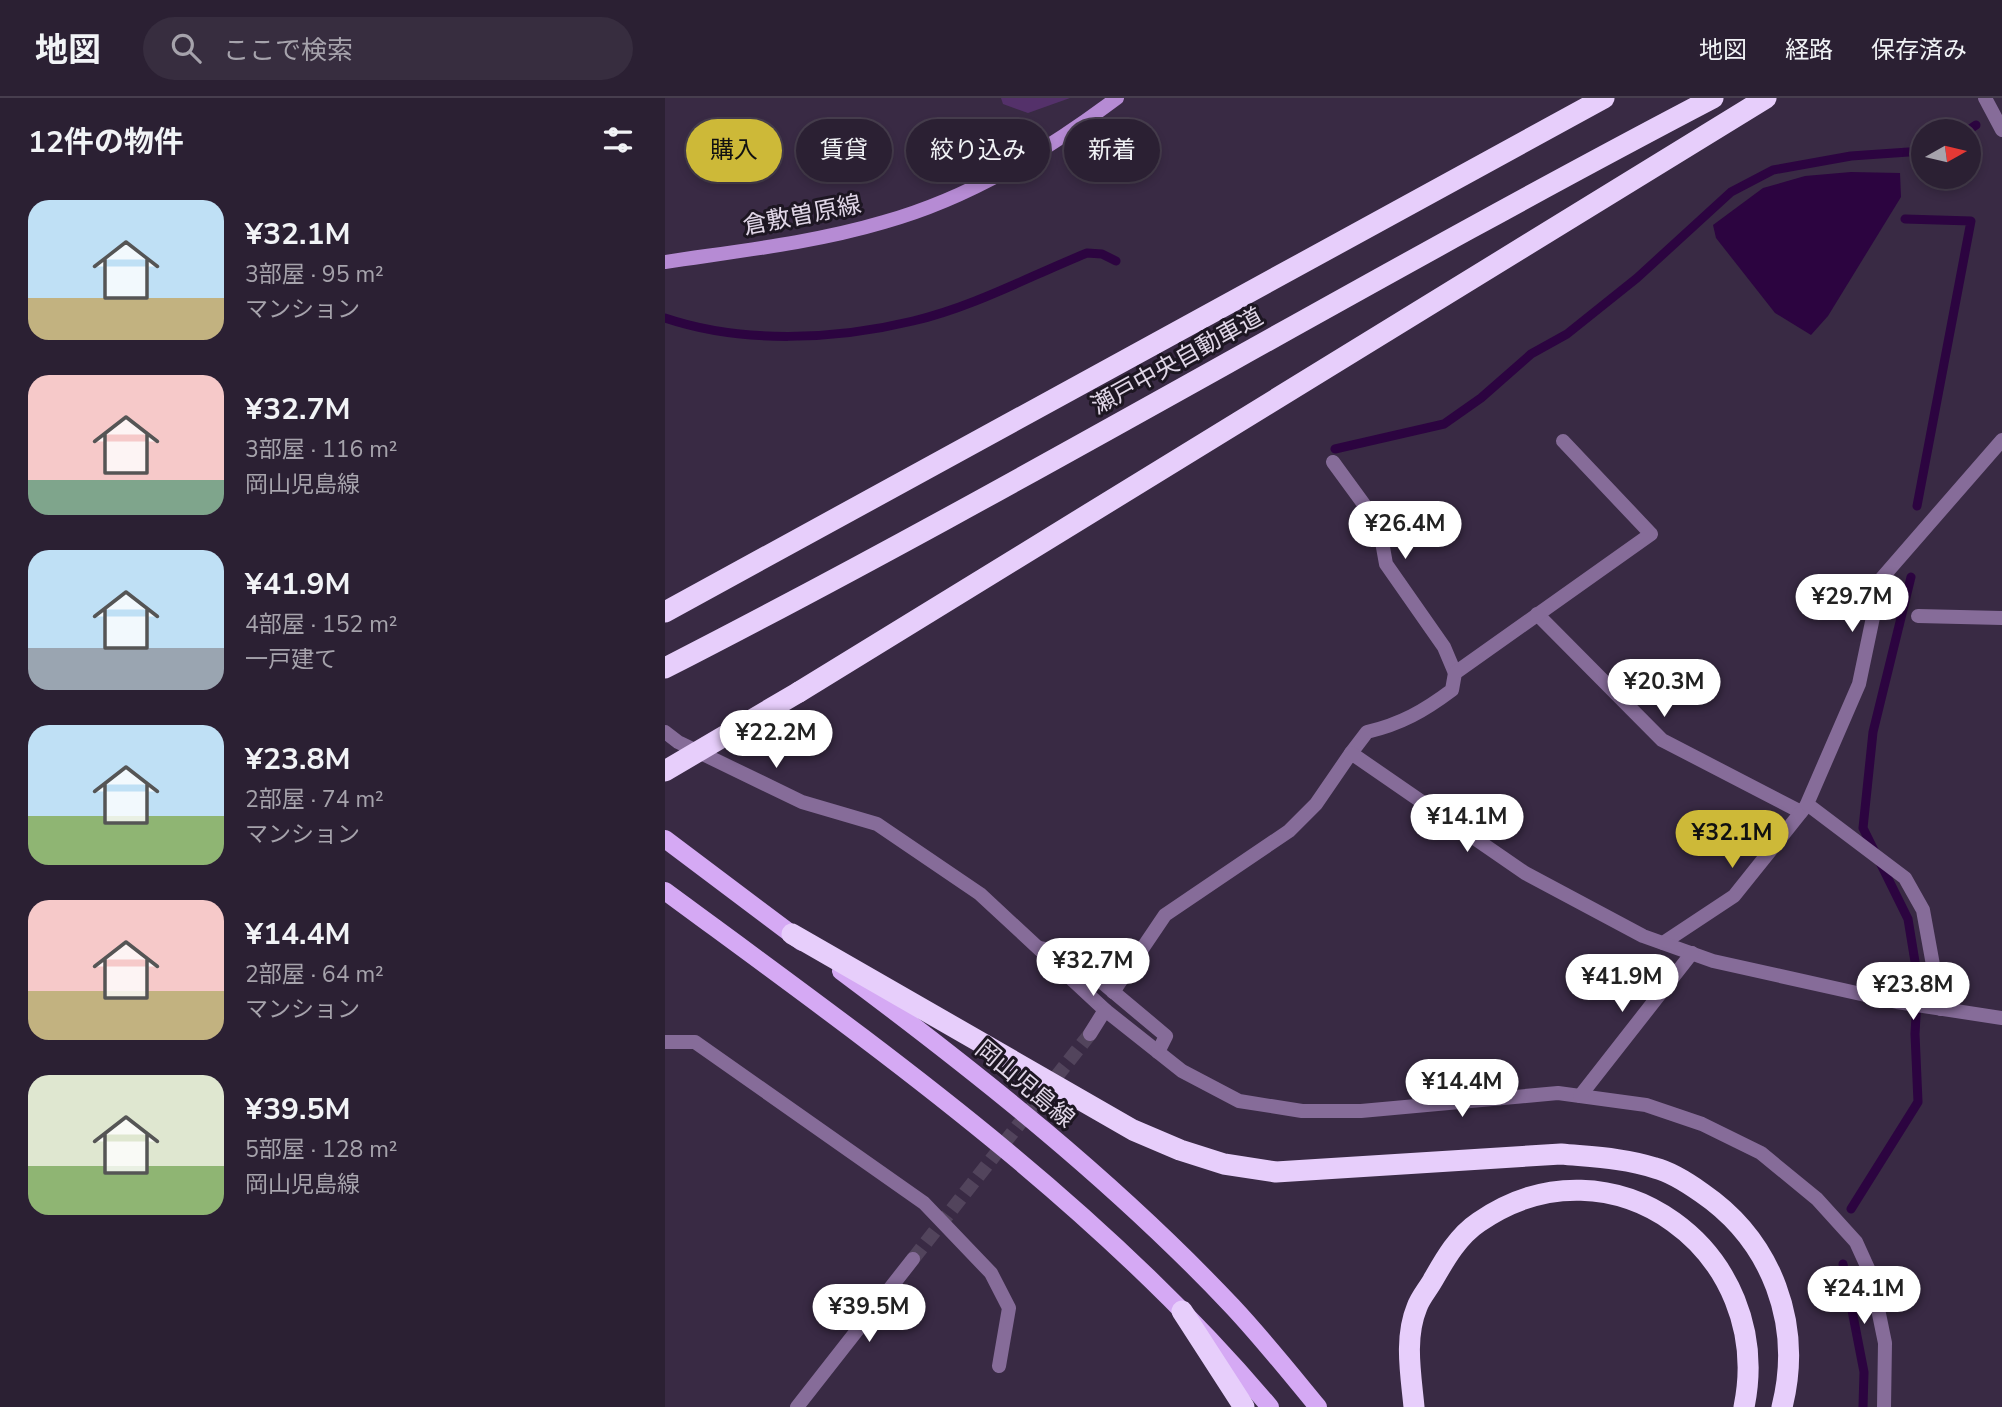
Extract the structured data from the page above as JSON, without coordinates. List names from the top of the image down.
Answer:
{
  "streets": {
    "highway": ["瀬戸中央自動車道"],
    "main road": ["岡山児島線"],
    "street": ["倉敷曽原線"]
  },
  "north": "right",
  "page": {
    "header": "地図",
    "search": "ここで検索",
    "nav": ["地図", "経路", "保存済み"],
    "heading": "12件の物件",
    "chip": [
      "購入",
      "賃貸",
      "絞り込み",
      "新着"
    ],
    "list": [
      {
        "name": "¥32.1M",
        "note": "3部屋 · 95 m² · マンション"
      },
      {
        "name": "¥32.7M",
        "note": "3部屋 · 116 m² · 岡山児島線"
      },
      {
        "name": "¥41.9M",
        "note": "4部屋 · 152 m² · 一戸建て"
      },
      {
        "name": "¥23.8M",
        "note": "2部屋 · 74 m² · マンション"
      },
      {
        "name": "¥14.4M",
        "note": "2部屋 · 64 m² · マンション"
      },
      {
        "name": "¥39.5M",
        "note": "5部屋 · 128 m² · 岡山児島線"
      }
    ],
    "price": [
      "¥26.4M",
      "¥29.7M",
      "¥20.3M",
      "¥22.2M",
      "¥14.1M",
      "¥32.1M",
      "¥32.7M",
      "¥41.9M",
      "¥23.8M",
      "¥14.4M",
      "¥24.1M",
      "¥39.5M"
    ]
  }
}
